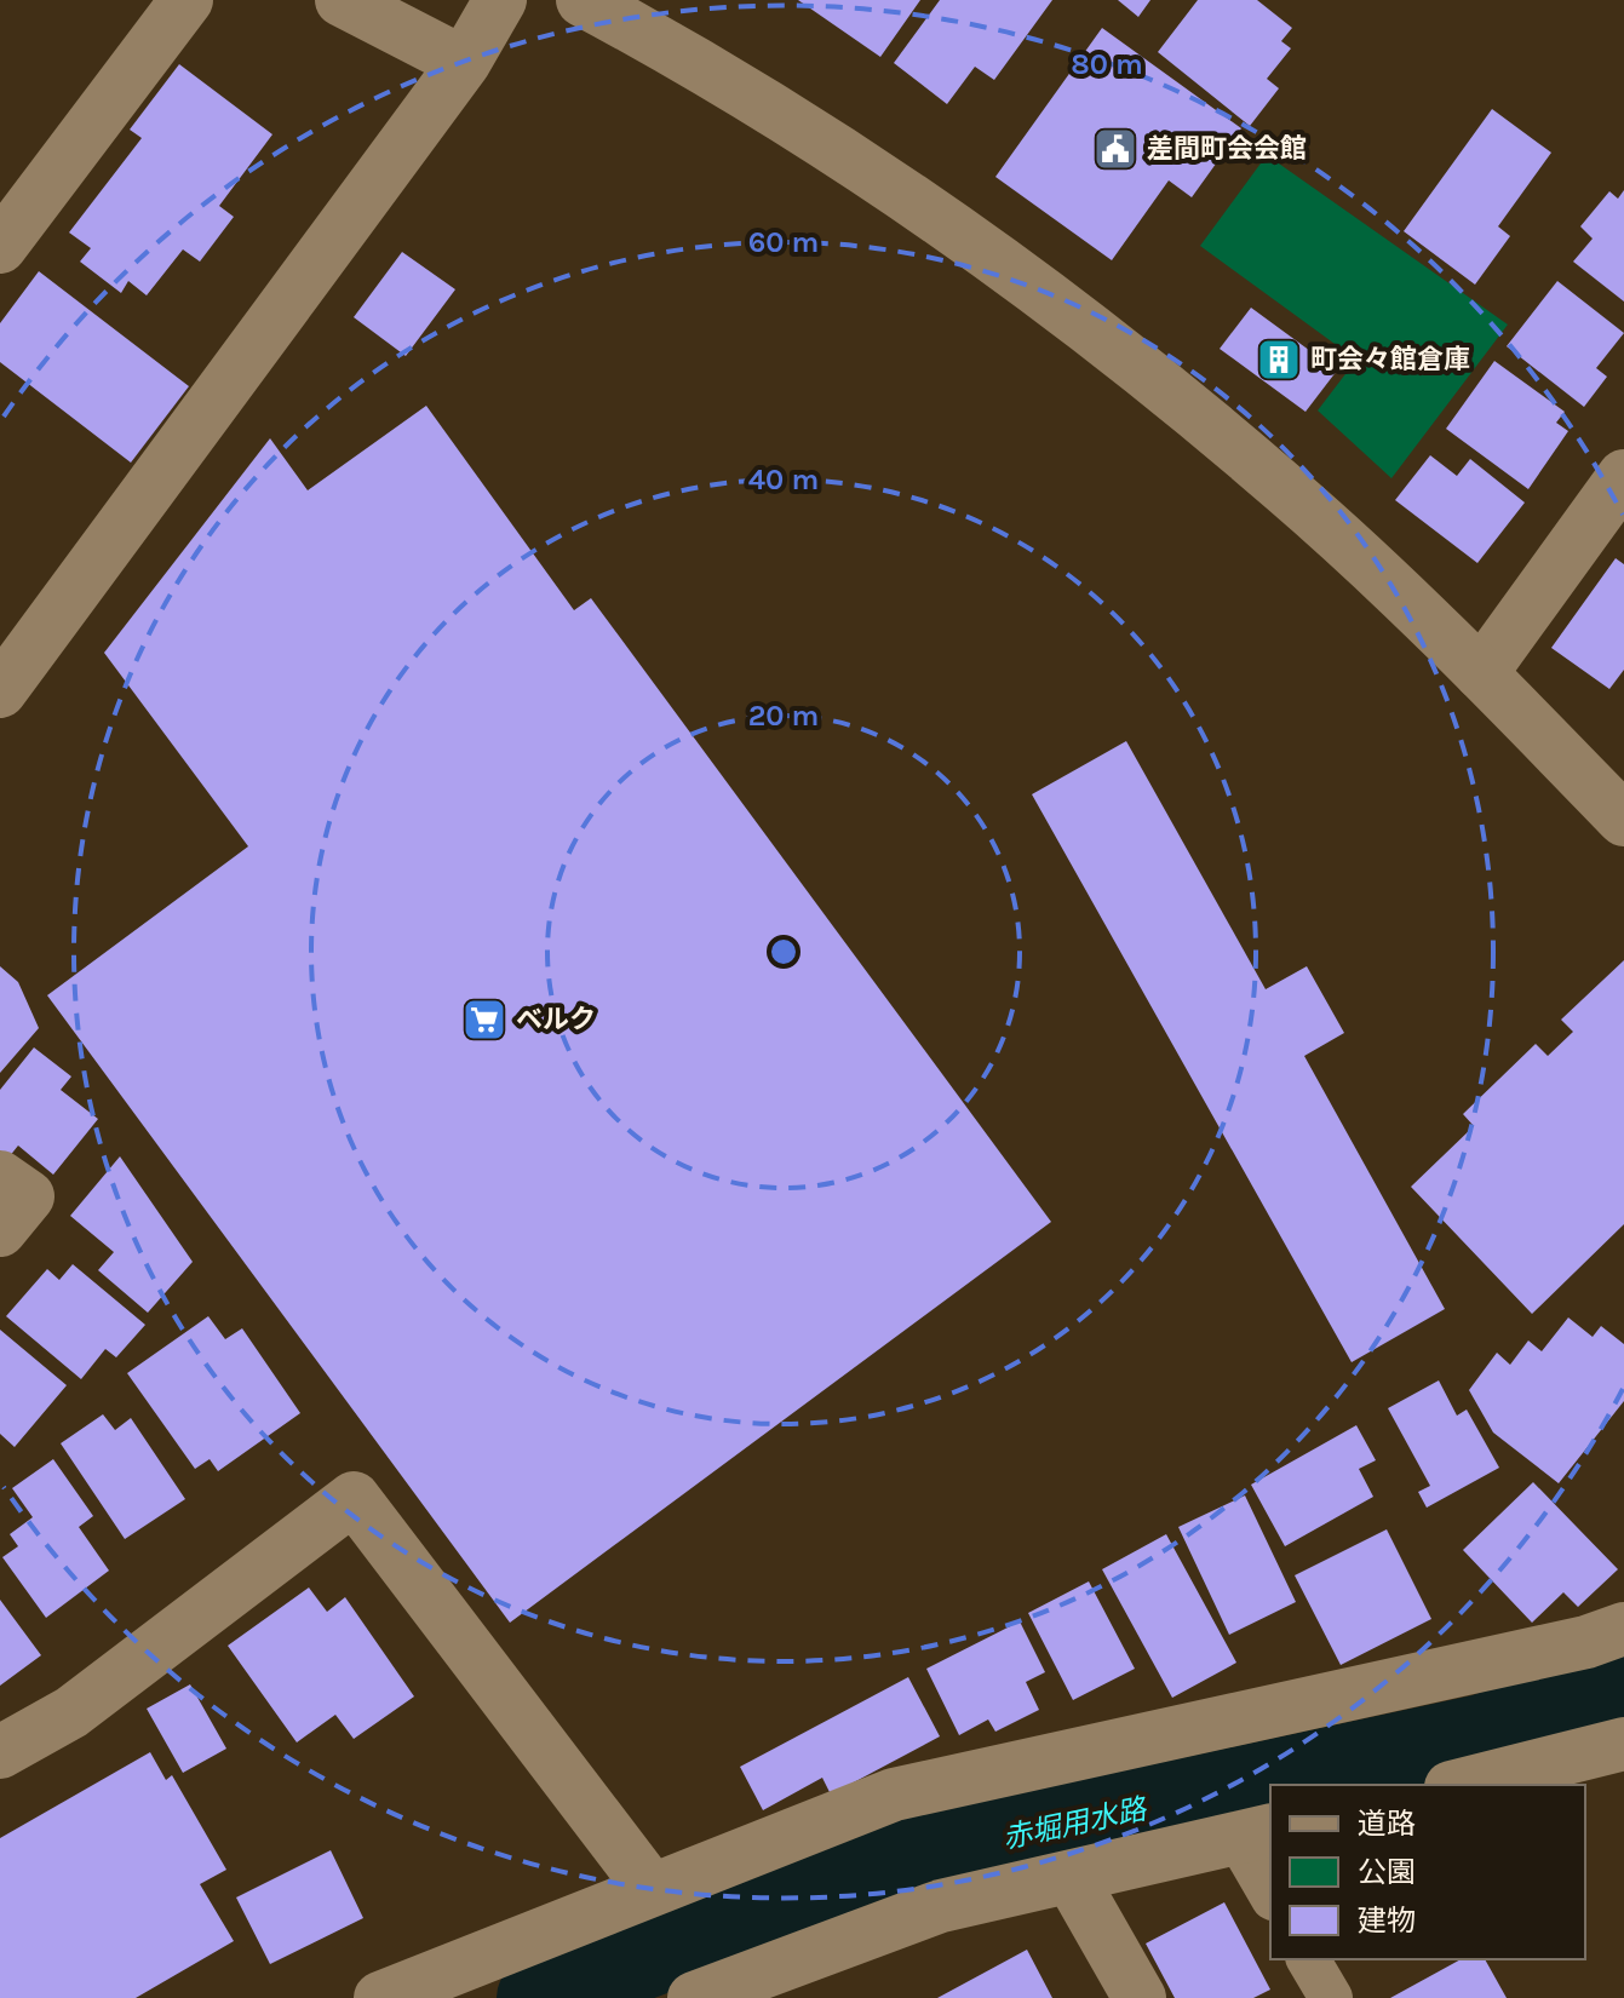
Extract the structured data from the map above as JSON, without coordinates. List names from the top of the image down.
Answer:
{
  "water": ["赤堀用水路"],
  "places": {
    "public building": ["差間町会会館"],
    "building": ["町会々館倉庫"],
    "supermarket": ["ベルク"]
  },
  "legend": ["道路", "公園", "建物"],
  "rings": [
    "80 m",
    "60 m",
    "40 m",
    "20 m"
  ]
}
